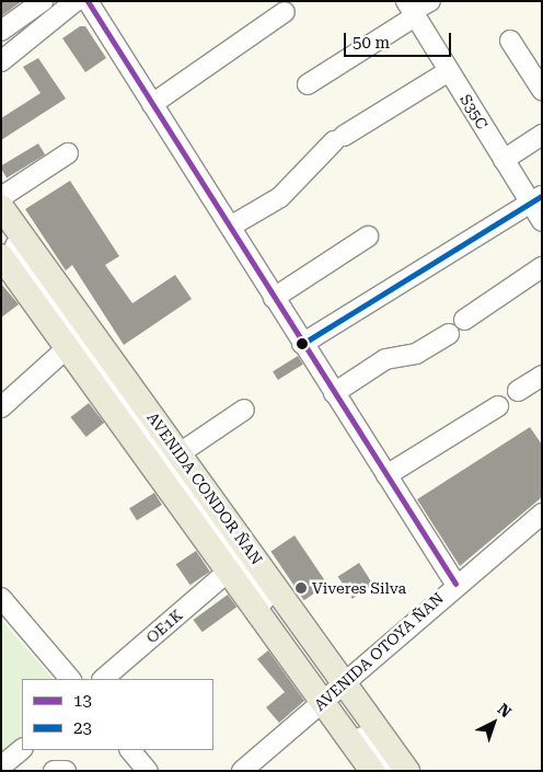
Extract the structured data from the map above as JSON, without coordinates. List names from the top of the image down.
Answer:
{
  "streets": {
    "main road": ["AVENIDA CONDOR ÑAN"],
    "street": ["S35C", "OE1K", "AVENIDA OTOYA ÑAN"]
  },
  "crossings": [
    ["AVENIDA CONDOR ÑAN", "OE1K"],
    ["AVENIDA CONDOR ÑAN", "AVENIDA OTOYA ÑAN"]
  ],
  "places": ["Viveres Silva"],
  "lines": ["transit line 13", "transit line 23"],
  "legend": ["13", "23"],
  "scale_bar": "50 m",
  "north": "top right"
}
